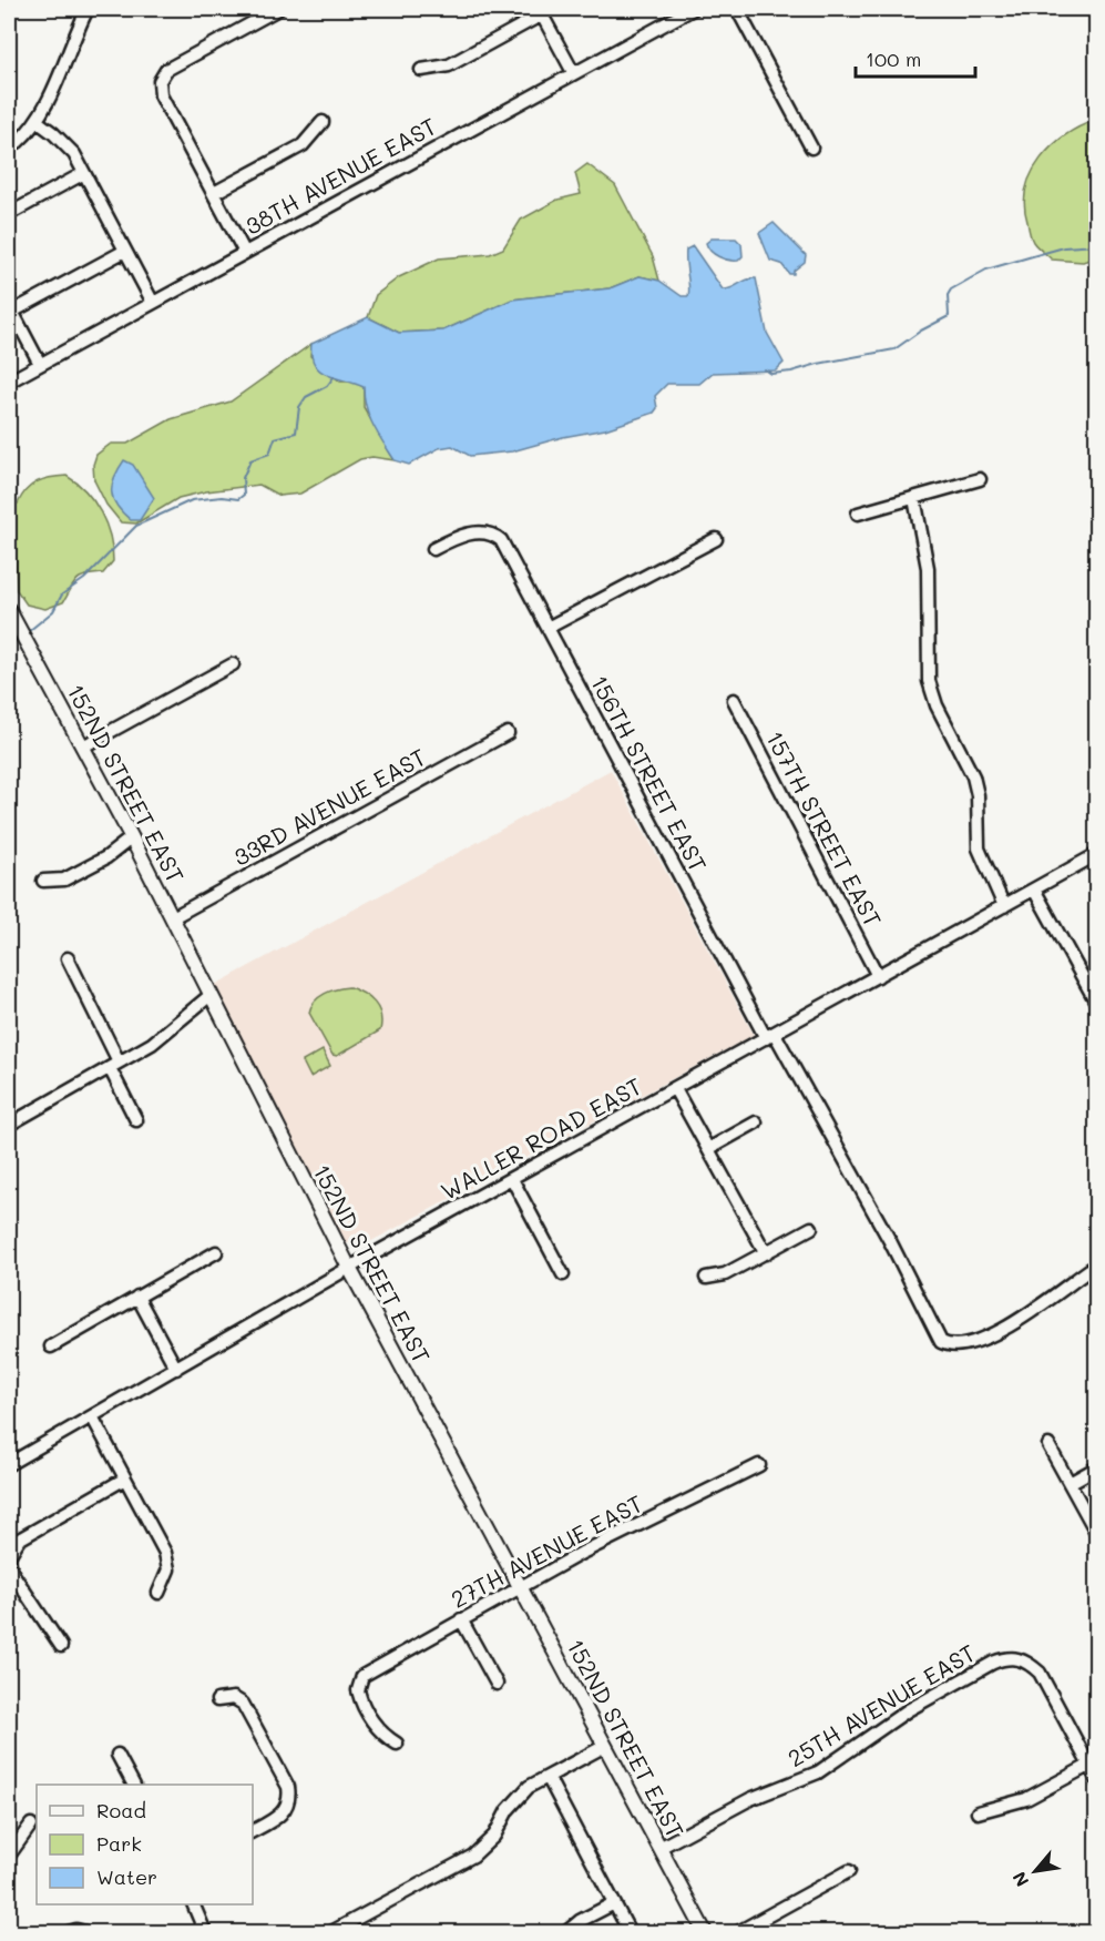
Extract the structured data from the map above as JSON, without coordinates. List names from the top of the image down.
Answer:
{
  "streets": {
    "main road": ["152ND STREET EAST"],
    "street": [
      "38TH AVENUE EAST",
      "156TH STREET EAST",
      "33RD AVENUE EAST",
      "157TH STREET EAST",
      "WALLER ROAD EAST",
      "27TH AVENUE EAST",
      "25TH AVENUE EAST"
    ]
  },
  "crossings": [
    ["156TH STREET EAST", "WALLER ROAD EAST"],
    ["152ND STREET EAST", "33RD AVENUE EAST"],
    ["152ND STREET EAST", "WALLER ROAD EAST"],
    ["152ND STREET EAST", "27TH AVENUE EAST"],
    ["152ND STREET EAST", "25TH AVENUE EAST"],
    ["157TH STREET EAST", "WALLER ROAD EAST"]
  ],
  "legend": ["Road", "Park", "Water"],
  "scale_bar": "100 m",
  "north": "bottom left"
}
